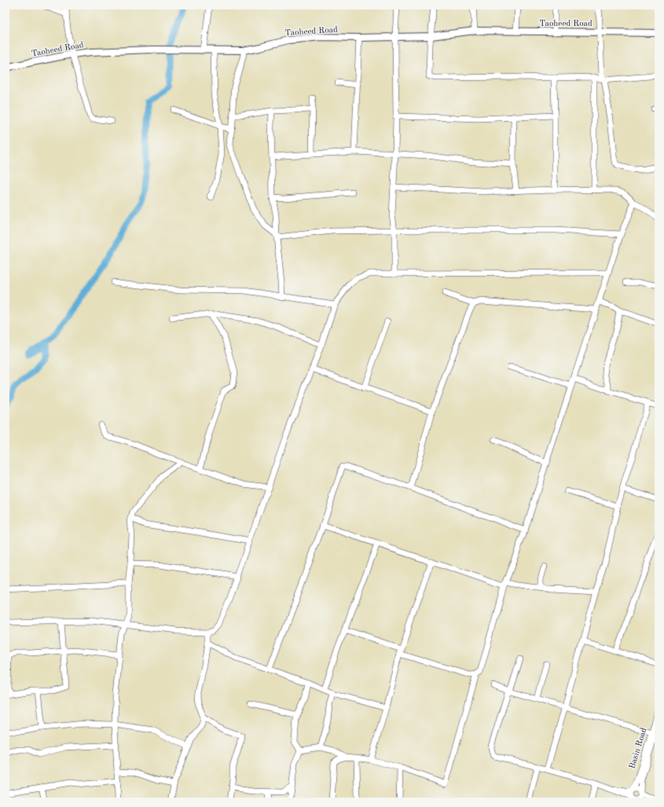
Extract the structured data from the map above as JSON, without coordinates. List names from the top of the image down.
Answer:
{
  "streets": {
    "main road": ["Taoheed Road"],
    "street": ["Basin Road"]
  }
}
